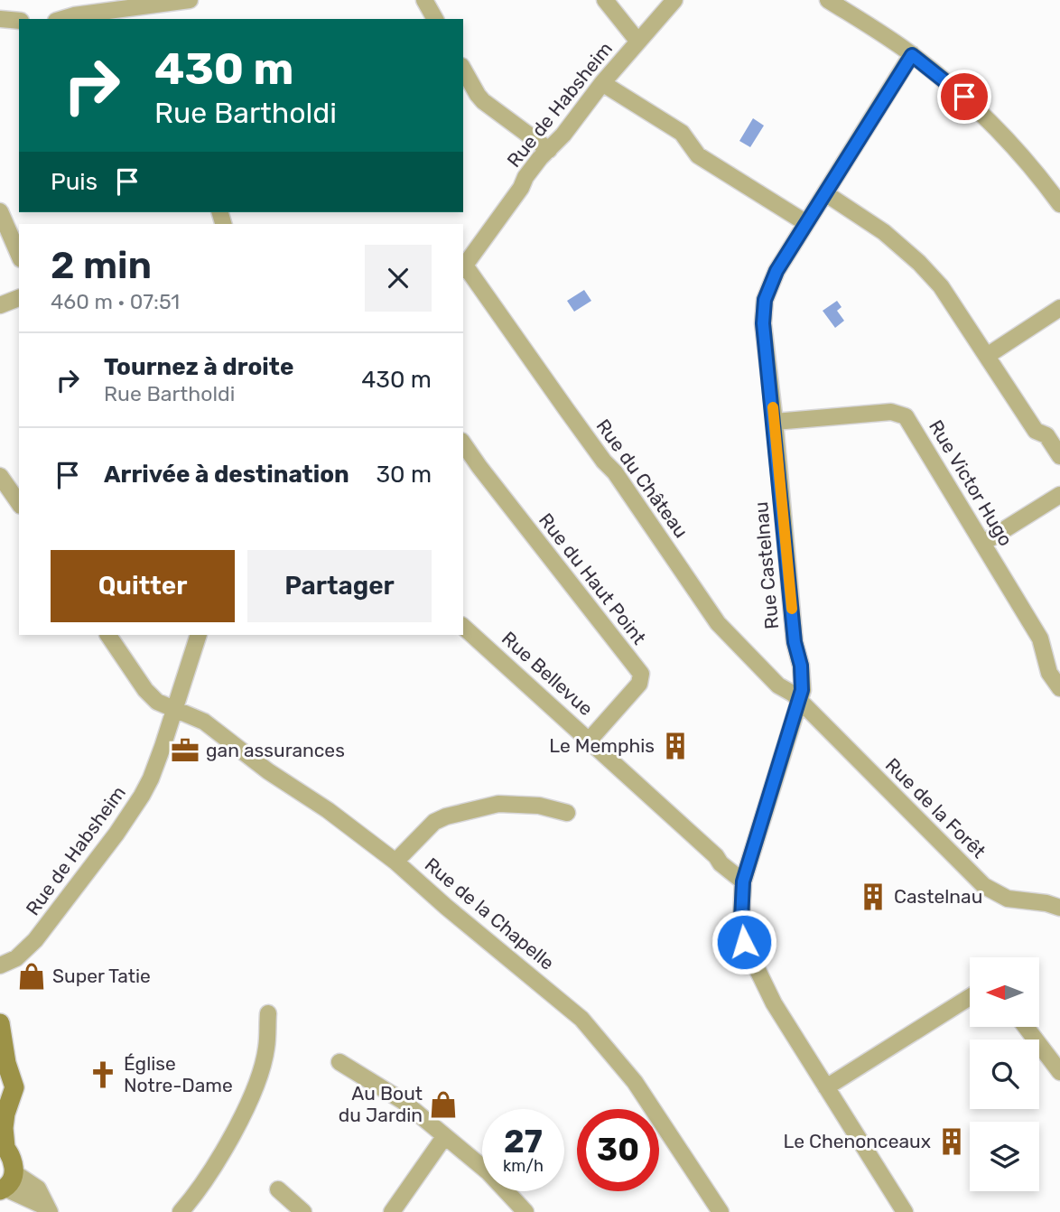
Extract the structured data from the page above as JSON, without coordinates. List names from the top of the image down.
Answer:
{
  "streets": {
    "street": [
      "Rue de Habsheim",
      "Rue du Château",
      "Rue Victor Hugo",
      "Rue Castelnau",
      "Rue du Haut Point",
      "Rue Bellevue",
      "Rue de la Forêt",
      "Rue de la Chapelle"
    ]
  },
  "crossings": [
    ["Rue de Habsheim", "Rue du Château"],
    ["Rue de Habsheim", "Rue de la Chapelle"],
    ["Rue du Château", "Rue Castelnau"],
    ["Rue du Château", "Rue de la Forêt"],
    ["Rue Victor Hugo", "Rue Castelnau"],
    ["Rue Castelnau", "Rue Bellevue"],
    ["Rue Castelnau", "Rue de la Forêt"],
    ["Rue du Haut Point", "Rue Bellevue"]
  ],
  "places": {
    "building": ["Le Memphis", "Castelnau", "Le Chenonceaux"],
    "office": ["gan assurances"],
    "shop": ["Super Tatie", "Au Bout du Jardin"],
    "church": ["Église Notre-Dame"]
  },
  "north": "left",
  "page": {
    "turn": ["430 m", "Rue Bartholdi"],
    "then": "Puis",
    "heading": ["2 min", "460 m · 07:51"],
    "list": [
      {
        "name": "Tournez à droite",
        "note": "Rue Bartholdi",
        "value": "430 m"
      },
      {
        "name": "Arrivée à destination",
        "value": "30 m"
      }
    ],
    "buttons": ["Quitter", "Partager"],
    "speed": "27 km/h",
    "limit": "30"
  }
}
